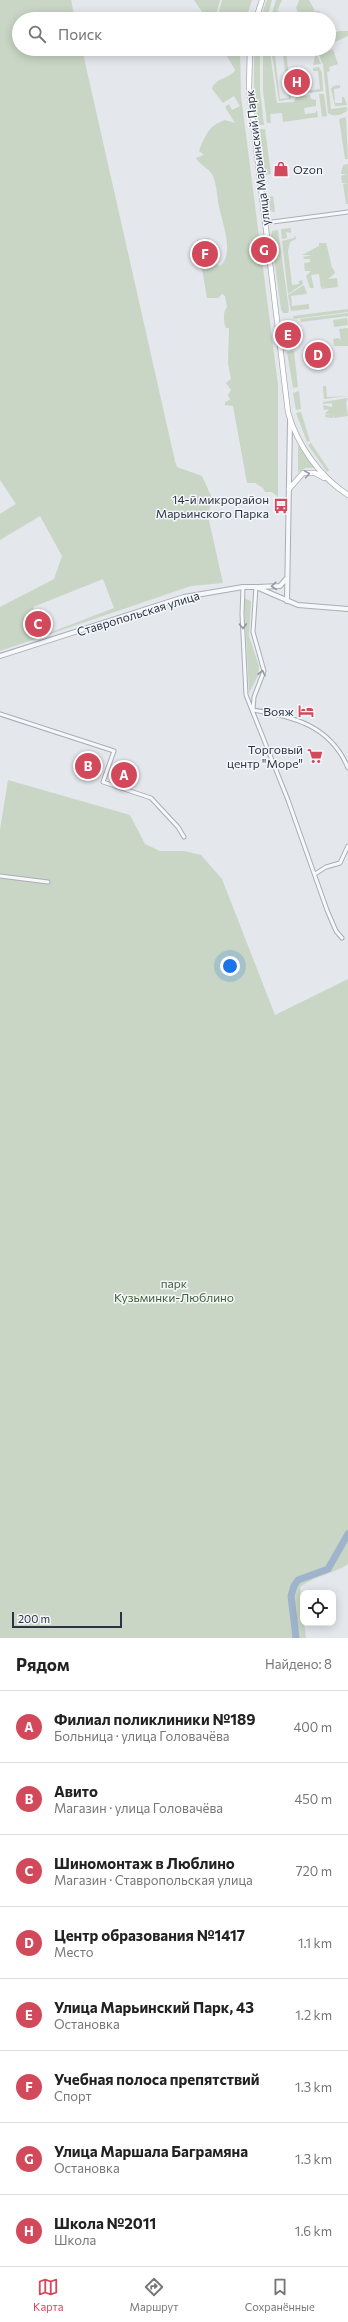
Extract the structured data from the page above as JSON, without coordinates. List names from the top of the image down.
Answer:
{
  "streets": {
    "main road": ["улица Марьинский Парк"],
    "street": ["Ставропольская улица"]
  },
  "crossings": [
    ["улица Марьинский Парк", "Ставропольская улица"]
  ],
  "parks": ["парк Кузьминки-Люблино"],
  "places": {
    "shop": ["Ozon"],
    "bus stop": ["14-й микрорайон Марьинского Парка"],
    "hotel": ["Вояж"],
    "supermarket": ["Торговый центр \"Море\""]
  },
  "scale_bar": "200 m",
  "page": {
    "search": "Поиск",
    "pins": [
      "H",
      "G",
      "F",
      "E",
      "D",
      "C",
      "B",
      "A"
    ],
    "scale": "200 m",
    "heading": ["Рядом", "Найдено: 8"],
    "list": [
      {
        "mark": "A",
        "name": "Филиал поликлиники №189",
        "note": "Больница · улица Головачёва",
        "value": "400 m"
      },
      {
        "mark": "B",
        "name": "Авито",
        "note": "Магазин · улица Головачёва",
        "value": "450 m"
      },
      {
        "mark": "C",
        "name": "Шиномонтаж в Люблино",
        "note": "Магазин · Ставропольская улица",
        "value": "720 m"
      },
      {
        "mark": "D",
        "name": "Центр образования №1417",
        "note": "Место",
        "value": "1.1 km"
      },
      {
        "mark": "E",
        "name": "Улица Марьинский Парк, 43",
        "note": "Остановка",
        "value": "1.2 km"
      },
      {
        "mark": "F",
        "name": "Учебная полоса препятствий",
        "note": "Спорт",
        "value": "1.3 km"
      },
      {
        "mark": "G",
        "name": "Улица Маршала Баграмяна",
        "note": "Остановка",
        "value": "1.3 km"
      },
      {
        "mark": "H",
        "name": "Школа №2011",
        "note": "Школа",
        "value": "1.6 km"
      }
    ],
    "nav": ["Карта", "Маршрут", "Сохранённые"]
  }
}
